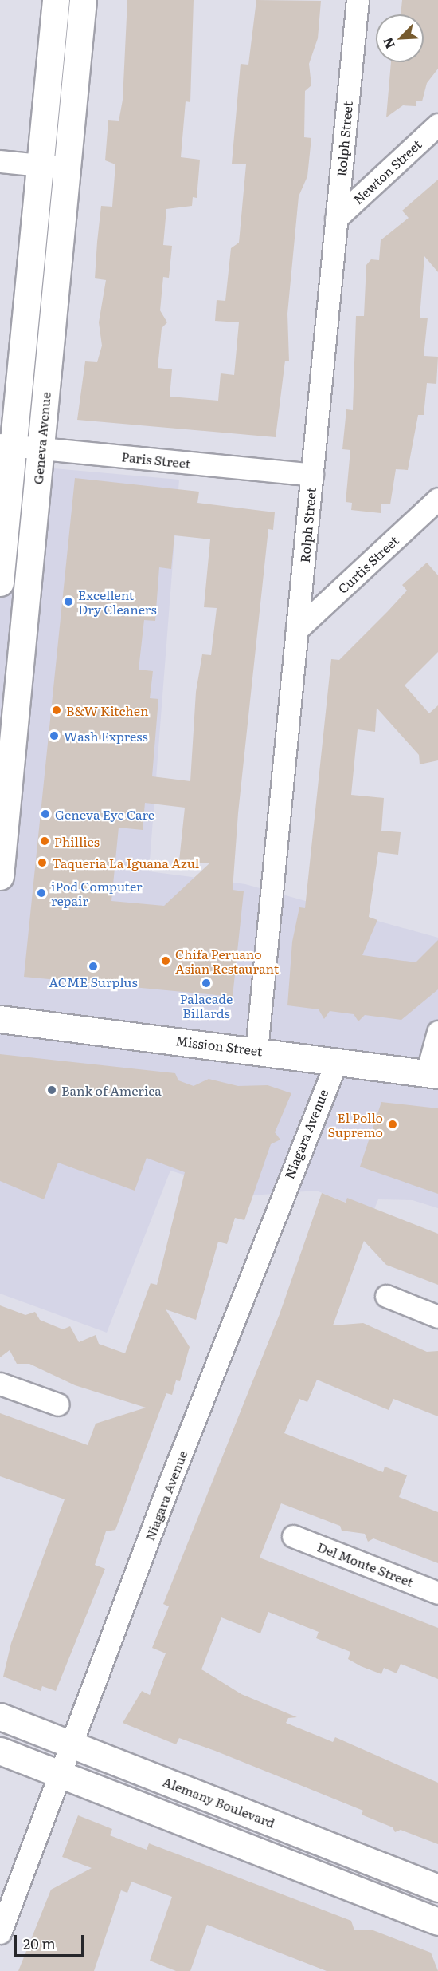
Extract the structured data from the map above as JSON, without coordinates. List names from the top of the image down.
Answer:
{
  "streets": {
    "main road": ["Geneva Avenue", "Mission Street", "Alemany Boulevard"],
    "street": [
      "Rolph Street",
      "Newton Street",
      "Paris Street",
      "Curtis Street",
      "Niagara Avenue",
      "Del Monte Street"
    ]
  },
  "crossings": [
    ["Rolph Street", "Newton Street"],
    ["Rolph Street", "Paris Street"],
    ["Rolph Street", "Curtis Street"],
    ["Rolph Street", "Mission Street"],
    ["Geneva Avenue", "Paris Street"],
    ["Mission Street", "Niagara Avenue"],
    ["Niagara Avenue", "Alemany Boulevard"]
  ],
  "places": [
    "Excellent Dry Cleaners",
    "B&W Kitchen",
    "Wash Express",
    "Geneva Eye Care",
    "Phillies",
    "Taqueria La Iguana Azul",
    "iPod Computer repair",
    "Chifa Peruano Asian Restaurant",
    "ACME Surplus",
    "Palacade Billards",
    "Bank of America",
    "El Pollo Supremo"
  ],
  "scale_bar": "20 m",
  "north": "bottom left"
}
